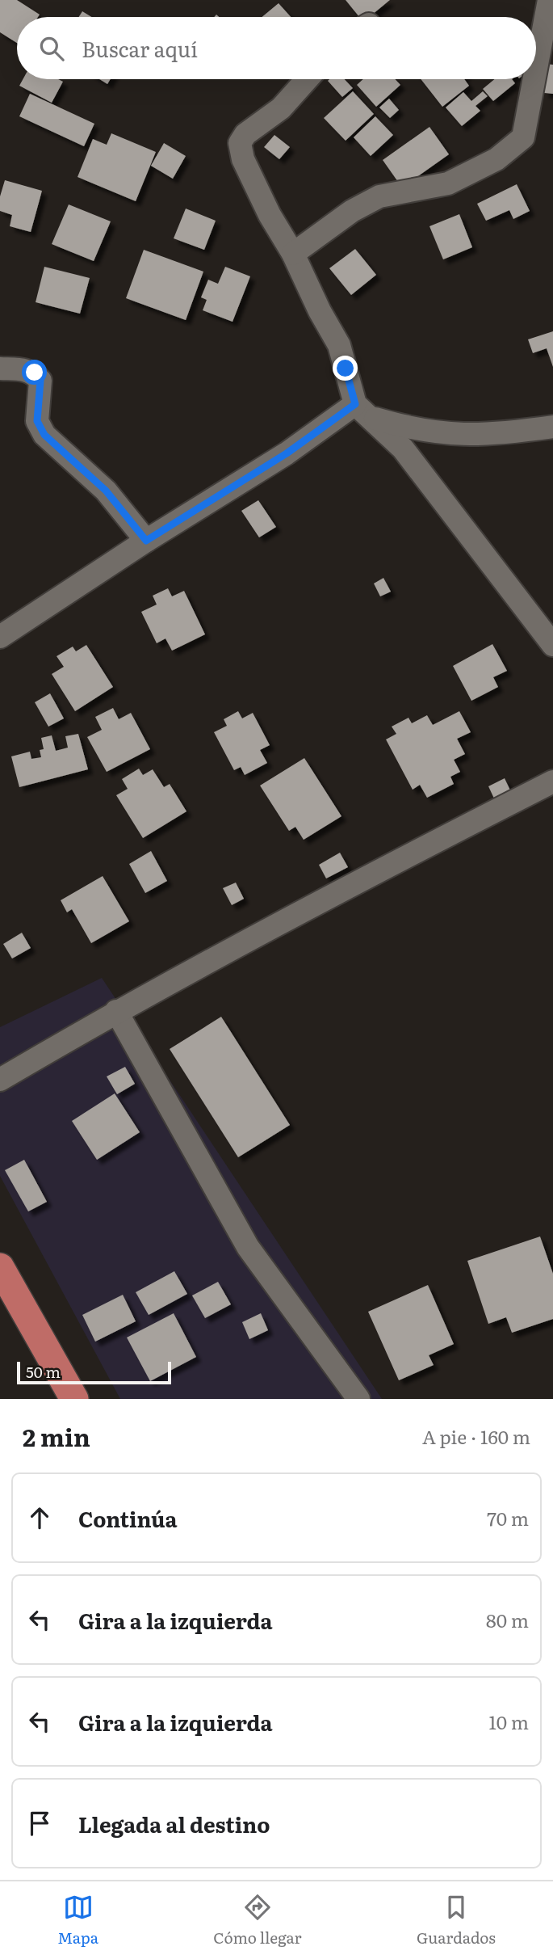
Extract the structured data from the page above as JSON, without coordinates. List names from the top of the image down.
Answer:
{
  "scale_bar": "50 m",
  "page": {
    "search": "Buscar aquí",
    "scale": "50 m",
    "heading": ["2 min", "A pie · 160 m"],
    "list": [
      ["Continúa", "70 m"],
      ["Gira a la izquierda", "80 m"],
      ["Gira a la izquierda", "10 m"],
      "Llegada al destino"
    ],
    "nav": ["Mapa", "Cómo llegar", "Guardados"]
  }
}
